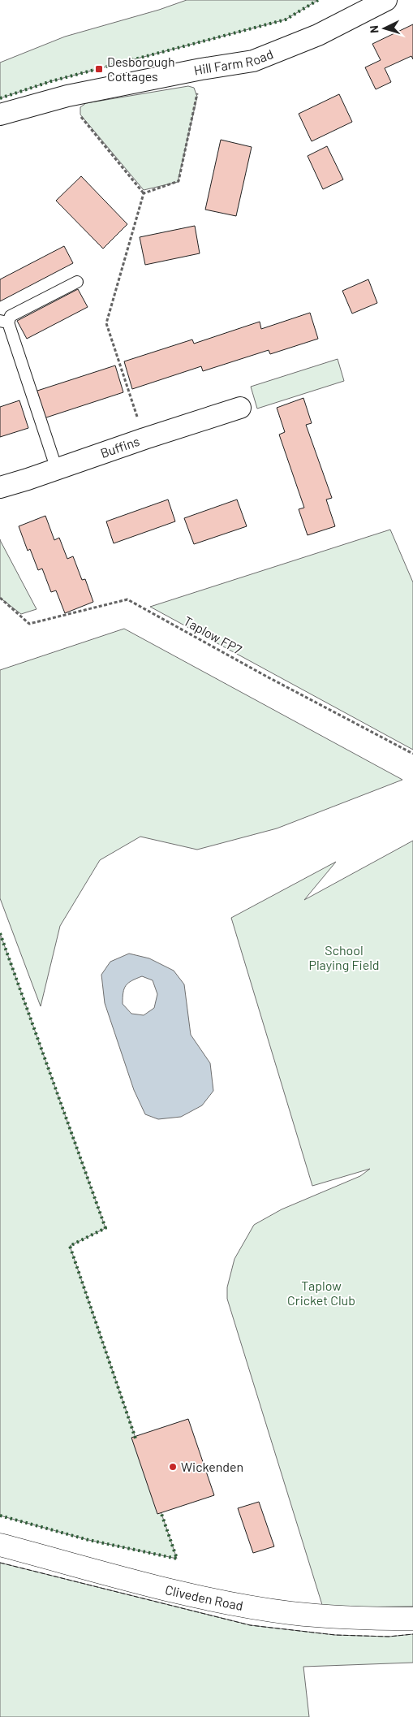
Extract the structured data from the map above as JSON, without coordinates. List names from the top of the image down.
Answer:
{
  "streets": {
    "street": ["Hill Farm Road", "Buffins", "Cliveden Road"],
    "path": ["Taplow FP7"]
  },
  "parks": ["School Playing Field", "Taplow Cricket Club"],
  "places": {
    "transit": ["Desborough Cottages"],
    "other": ["Wickenden"]
  },
  "north": "left"
}
